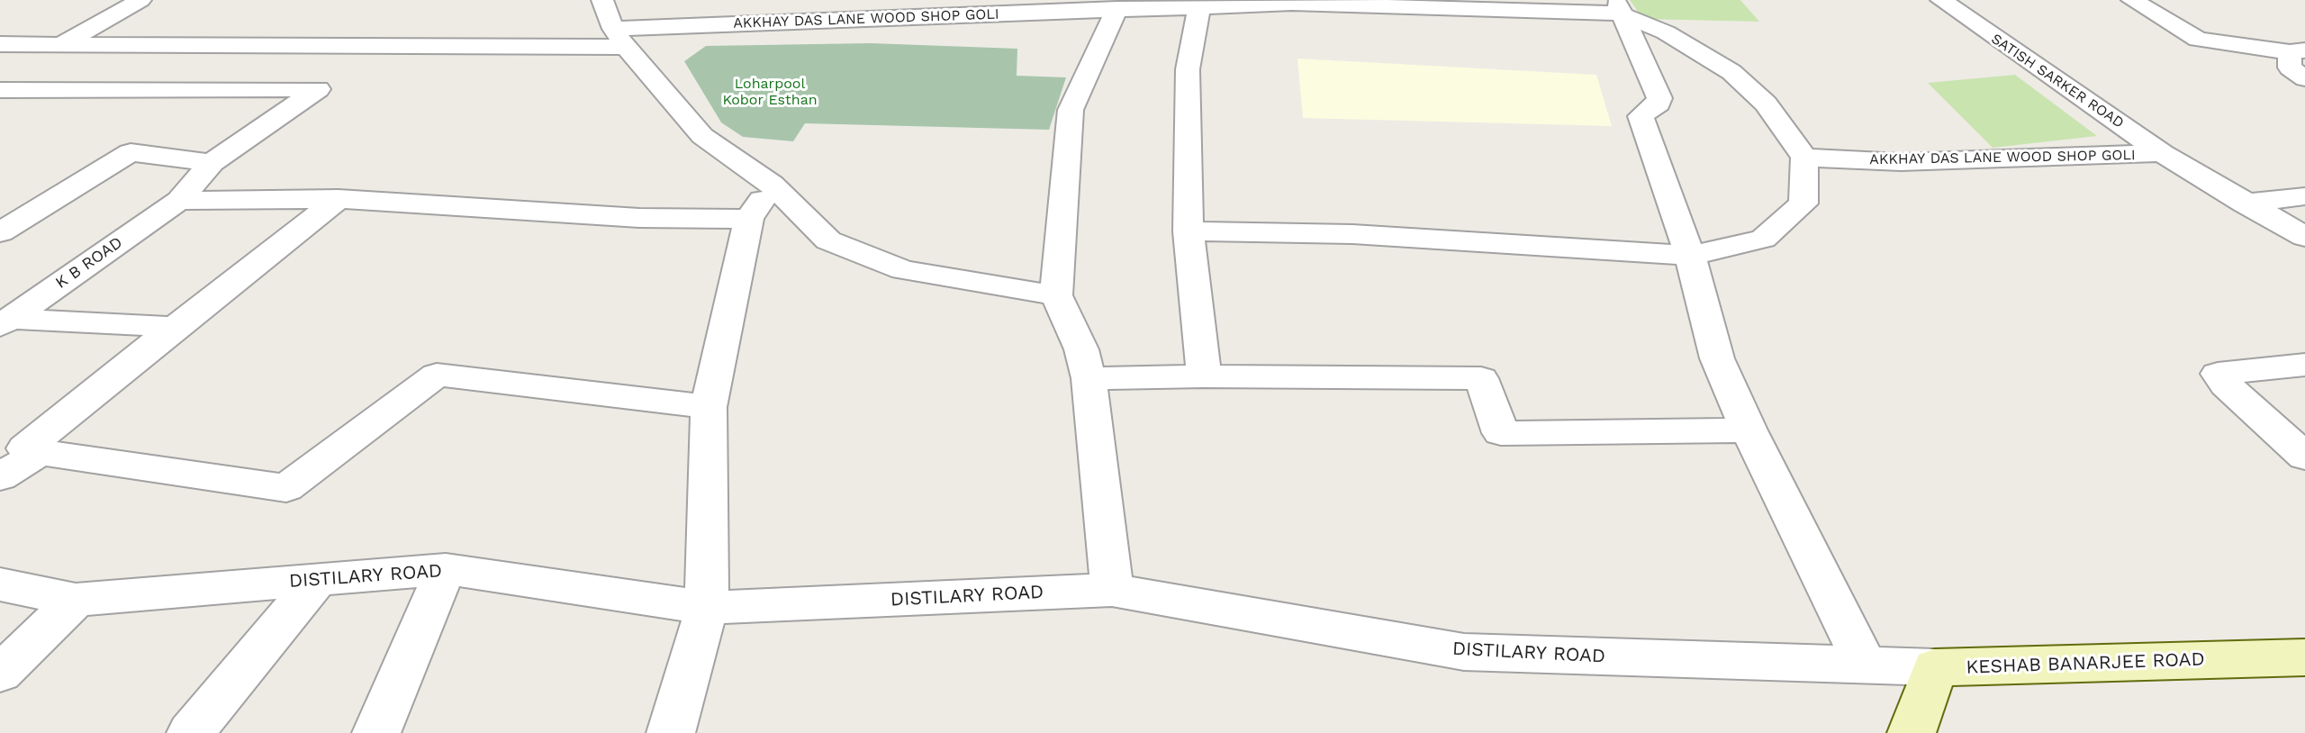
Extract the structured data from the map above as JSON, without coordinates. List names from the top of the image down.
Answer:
{
  "streets": {
    "main road": ["KESHAB BANARJEE ROAD"],
    "street": [
      "AKKHAY DAS LANE WOOD SHOP GOLI",
      "SATISH SARKER ROAD",
      "K B ROAD",
      "DISTILARY ROAD"
    ]
  },
  "crossings": [
    ["AKKHAY DAS LANE WOOD SHOP GOLI", "SATISH SARKER ROAD"],
    ["DISTILARY ROAD", "KESHAB BANARJEE ROAD"]
  ],
  "parks": ["Loharpool Kobor Esthan"]
}
